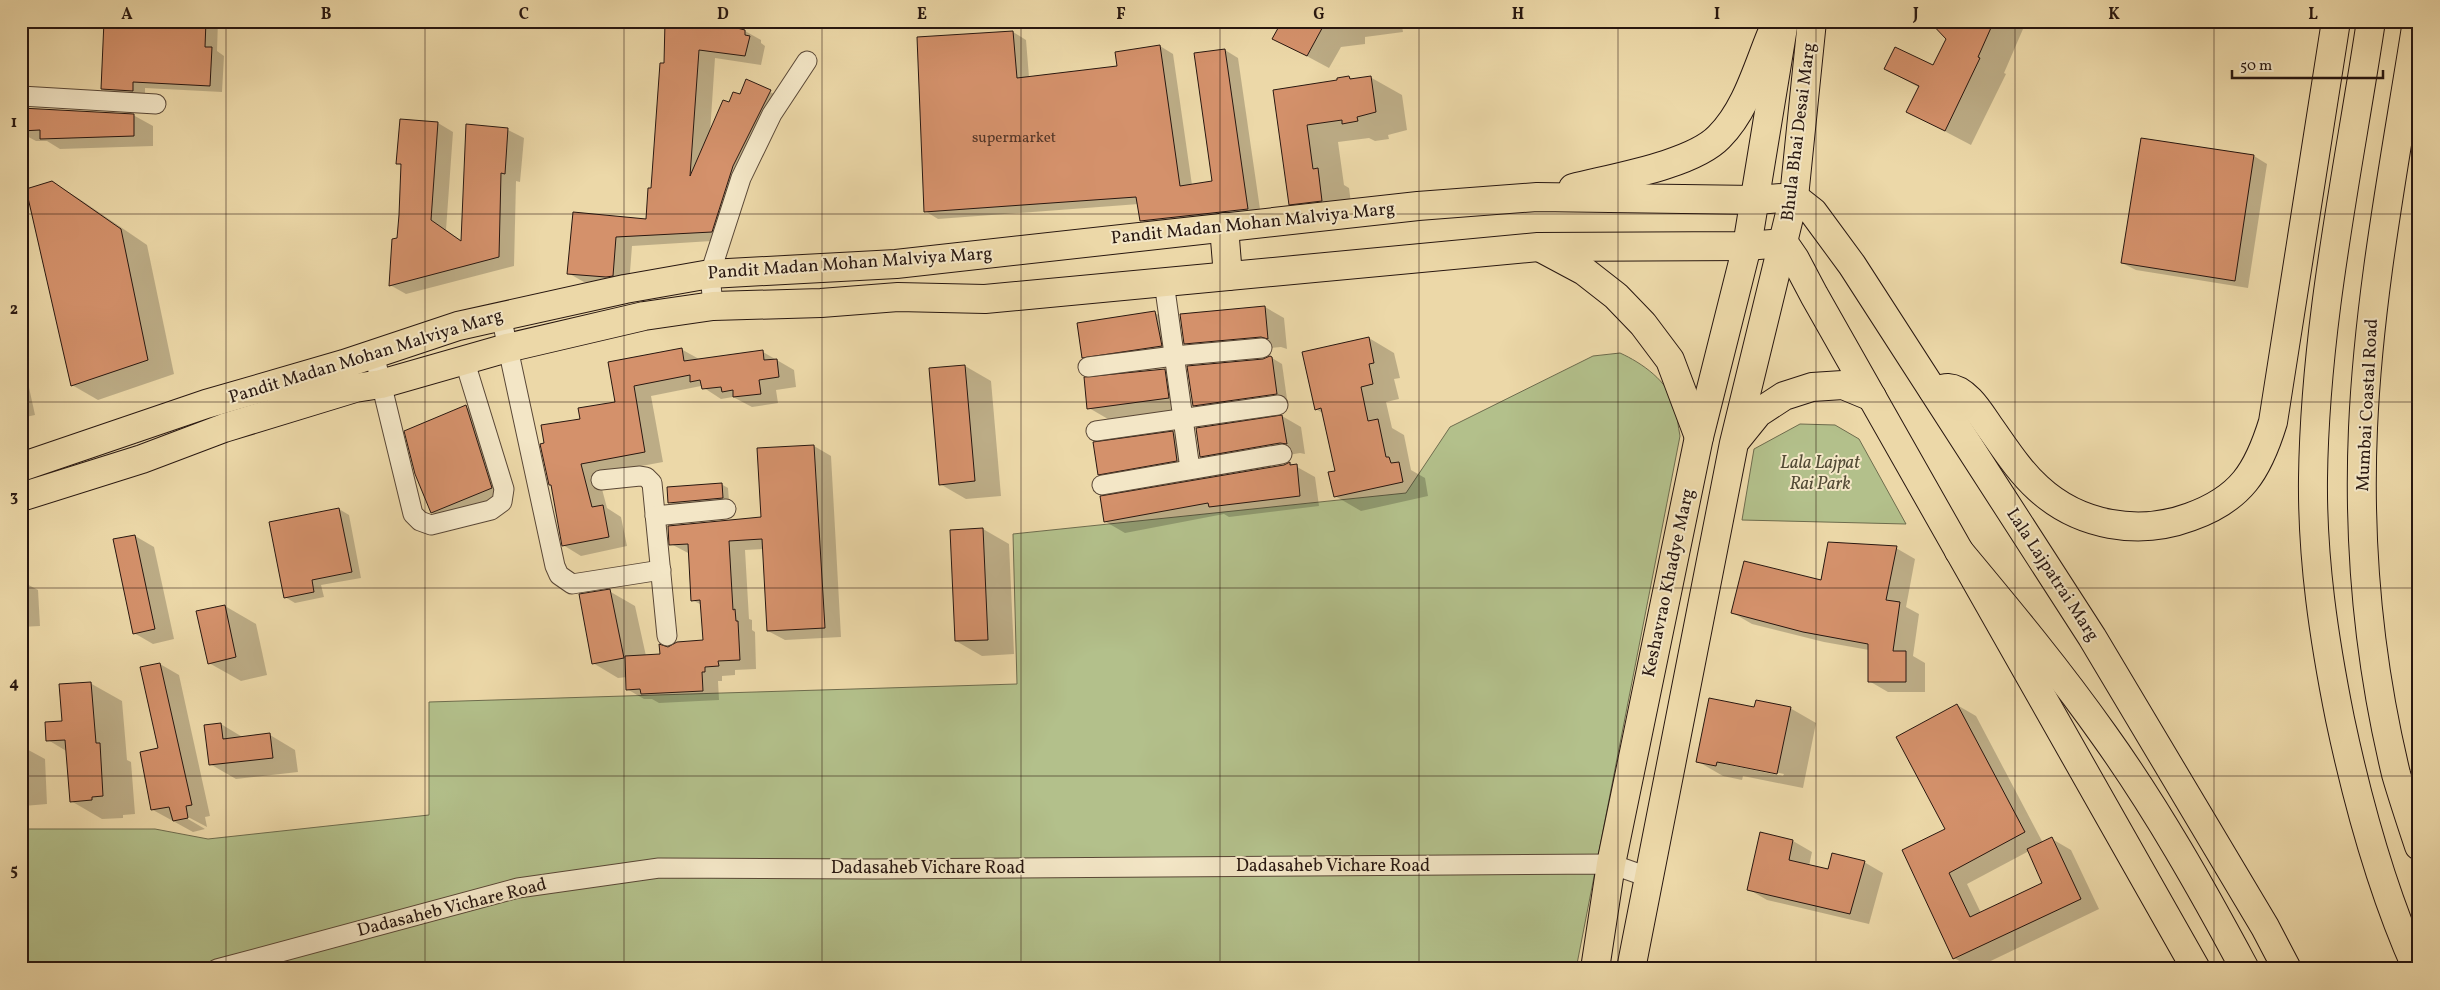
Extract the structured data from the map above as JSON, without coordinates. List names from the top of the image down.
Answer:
{
  "streets": {
    "main road": [
      "Bhula Bhai Desai Marg",
      "Pandit Madan Mohan Malviya Marg",
      "Mumbai Coastal Road",
      "Lala Lajpatrai Marg",
      "Keshavrao Khadye Marg"
    ],
    "street": ["Dadasaheb Vichare Road"]
  },
  "crossings": [
    ["Bhula Bhai Desai Marg", "Pandit Madan Mohan Malviya Marg"],
    ["Bhula Bhai Desai Marg", "Lala Lajpatrai Marg"],
    ["Bhula Bhai Desai Marg", "Keshavrao Khadye Marg"],
    ["Pandit Madan Mohan Malviya Marg", "Lala Lajpatrai Marg"],
    ["Pandit Madan Mohan Malviya Marg", "Keshavrao Khadye Marg"],
    ["Keshavrao Khadye Marg", "Dadasaheb Vichare Road"]
  ],
  "parks": ["Lala Lajpat Rai Park"],
  "house_numbers": ["supermarket"],
  "scale_bar": "50 m",
  "grid": {
    "columns": [
      "A",
      "B",
      "C",
      "D",
      "E",
      "F",
      "G",
      "H",
      "I",
      "J",
      "K",
      "L"
    ],
    "rows": [
      "1",
      "2",
      "3",
      "4",
      "5"
    ]
  }
}
